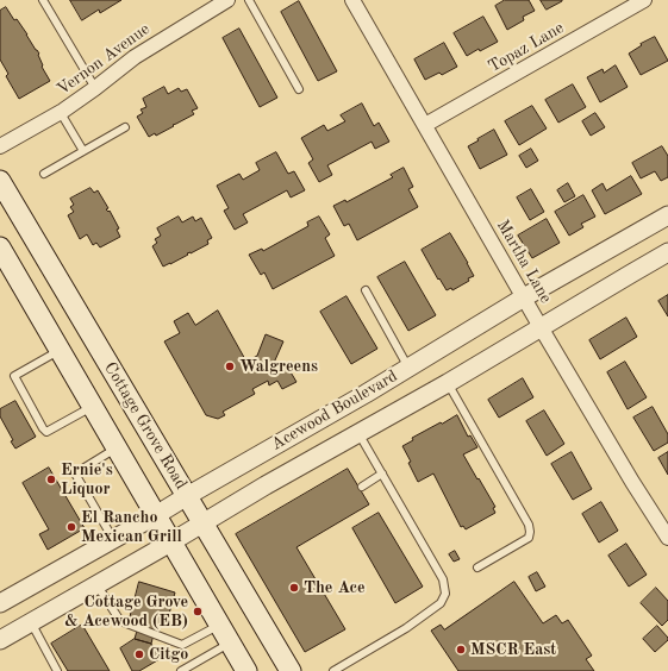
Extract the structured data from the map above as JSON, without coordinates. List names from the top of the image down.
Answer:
{
  "streets": {
    "main road": ["Cottage Grove Road"],
    "street": [
      "Topaz Lane",
      "Vernon Avenue",
      "Martha Lane",
      "Acewood Boulevard"
    ]
  },
  "crossings": [
    ["Topaz Lane", "Martha Lane"],
    ["Martha Lane", "Acewood Boulevard"],
    ["Acewood Boulevard", "Cottage Grove Road"]
  ],
  "places": [
    "Walgreens",
    "Ernie's Liquor",
    "El Rancho Mexican Grill",
    "The Ace",
    "Cottage Grove & Acewood (EB)",
    "MSCR East",
    "Citgo"
  ]
}
